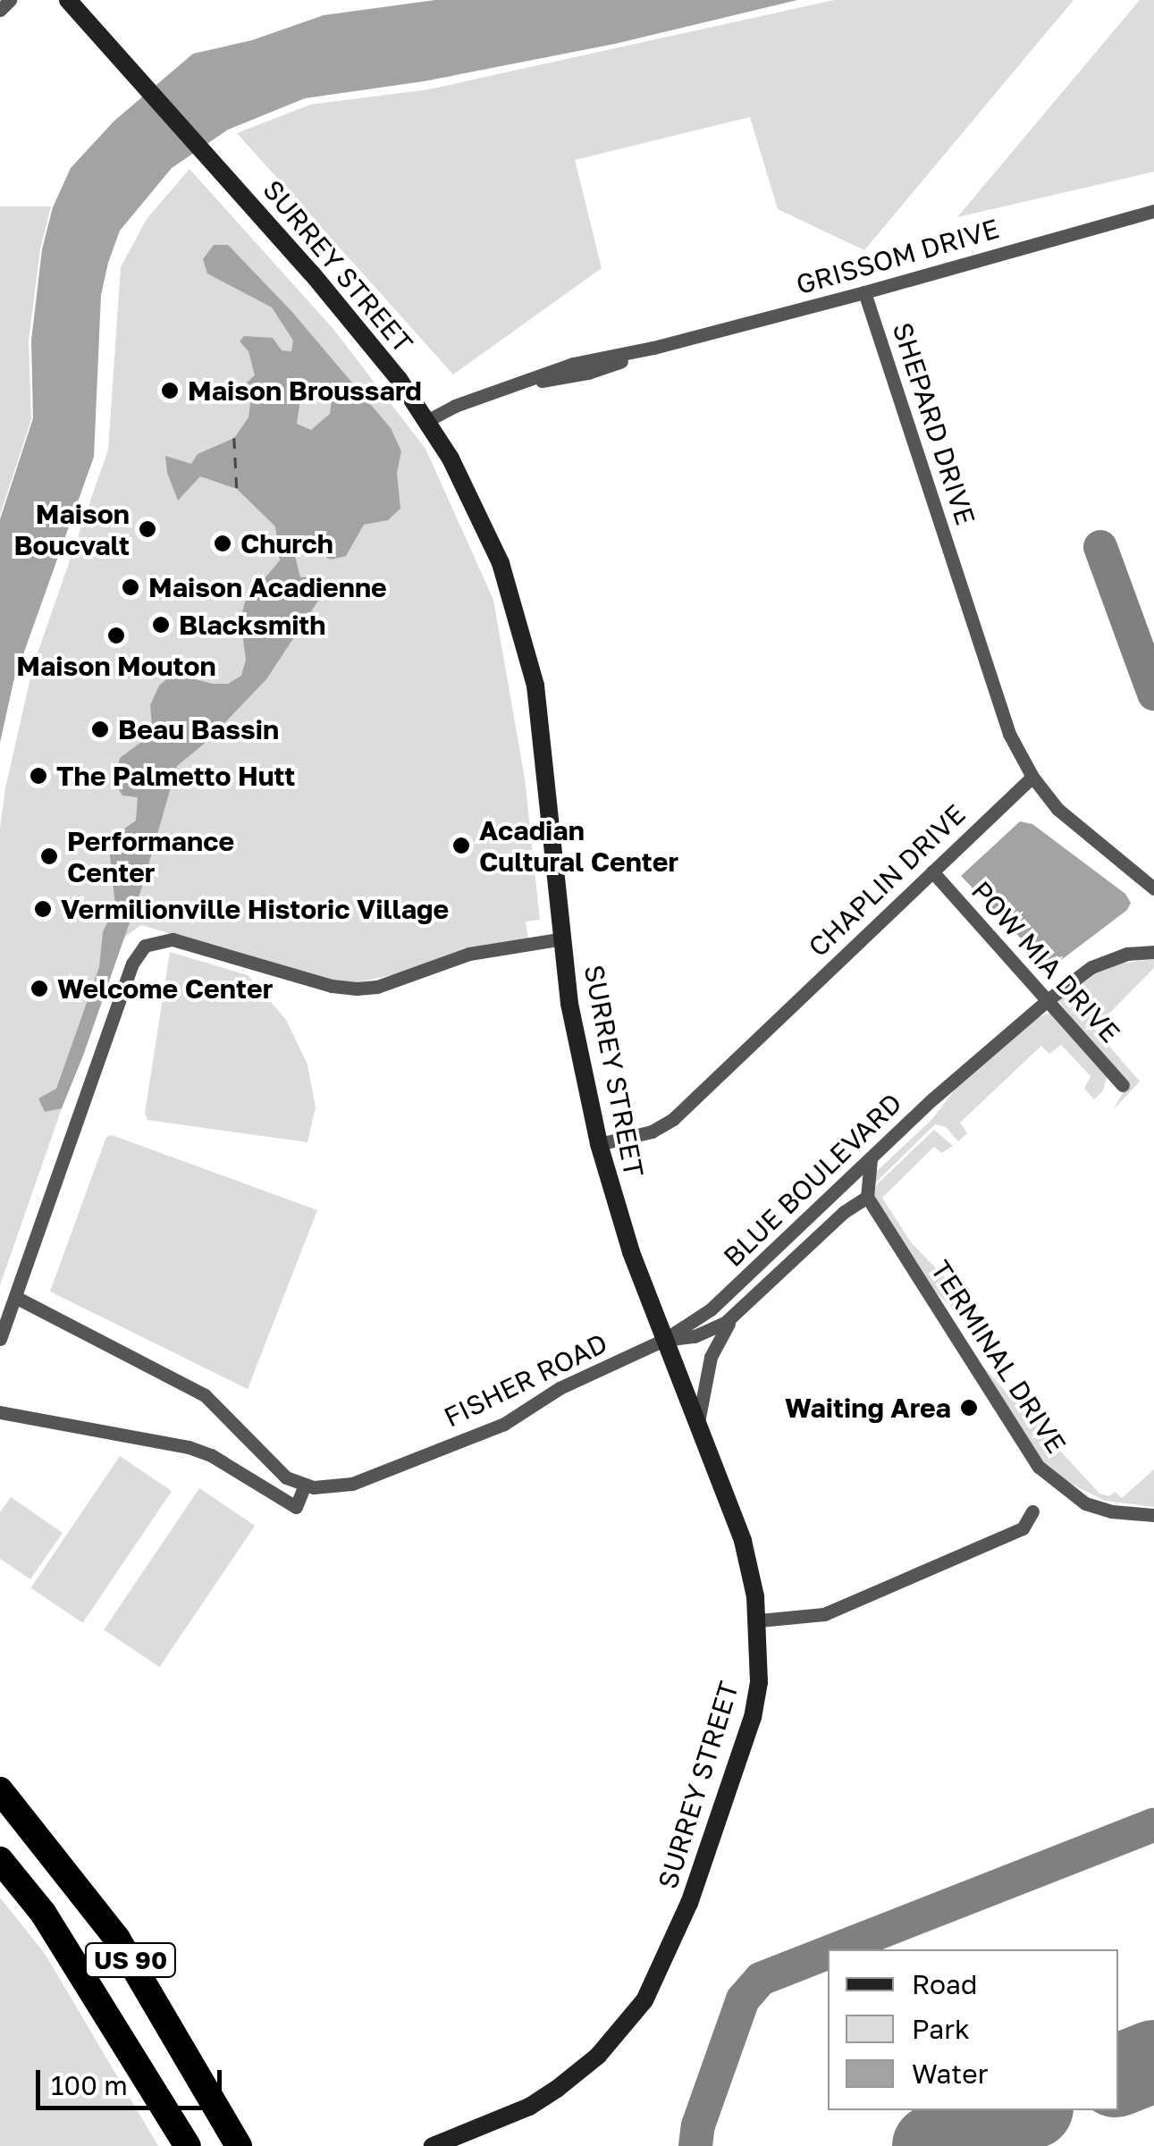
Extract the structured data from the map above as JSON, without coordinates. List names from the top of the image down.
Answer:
{
  "streets": {
    "highway": ["US 90"],
    "street": [
      "GRISSOM DRIVE",
      "SURREY STREET",
      "SHEPARD DRIVE",
      "CHAPLIN DRIVE",
      "POW MIA DRIVE",
      "BLUE BOULEVARD",
      "TERMINAL DRIVE",
      "FISHER ROAD"
    ]
  },
  "crossings": [
    ["GRISSOM DRIVE", "SURREY STREET"],
    ["GRISSOM DRIVE", "SHEPARD DRIVE"],
    ["SURREY STREET", "CHAPLIN DRIVE"],
    ["SURREY STREET", "BLUE BOULEVARD"],
    ["SURREY STREET", "FISHER ROAD"],
    ["SHEPARD DRIVE", "CHAPLIN DRIVE"],
    ["CHAPLIN DRIVE", "POW MIA DRIVE"],
    ["POW MIA DRIVE", "BLUE BOULEVARD"],
    ["BLUE BOULEVARD", "TERMINAL DRIVE"],
    ["BLUE BOULEVARD", "FISHER ROAD"]
  ],
  "places": [
    "Maison Broussard",
    "Maison Boucvalt",
    "Church",
    "Maison Acadienne",
    "Blacksmith",
    "Maison Mouton",
    "Beau Bassin",
    "The Palmetto Hutt",
    "Acadian Cultural Center",
    "Performance Center",
    "Vermilionville Historic Village",
    "Welcome Center",
    "Waiting Area"
  ],
  "legend": ["Road", "Park", "Water"],
  "scale_bar": "100 m"
}
